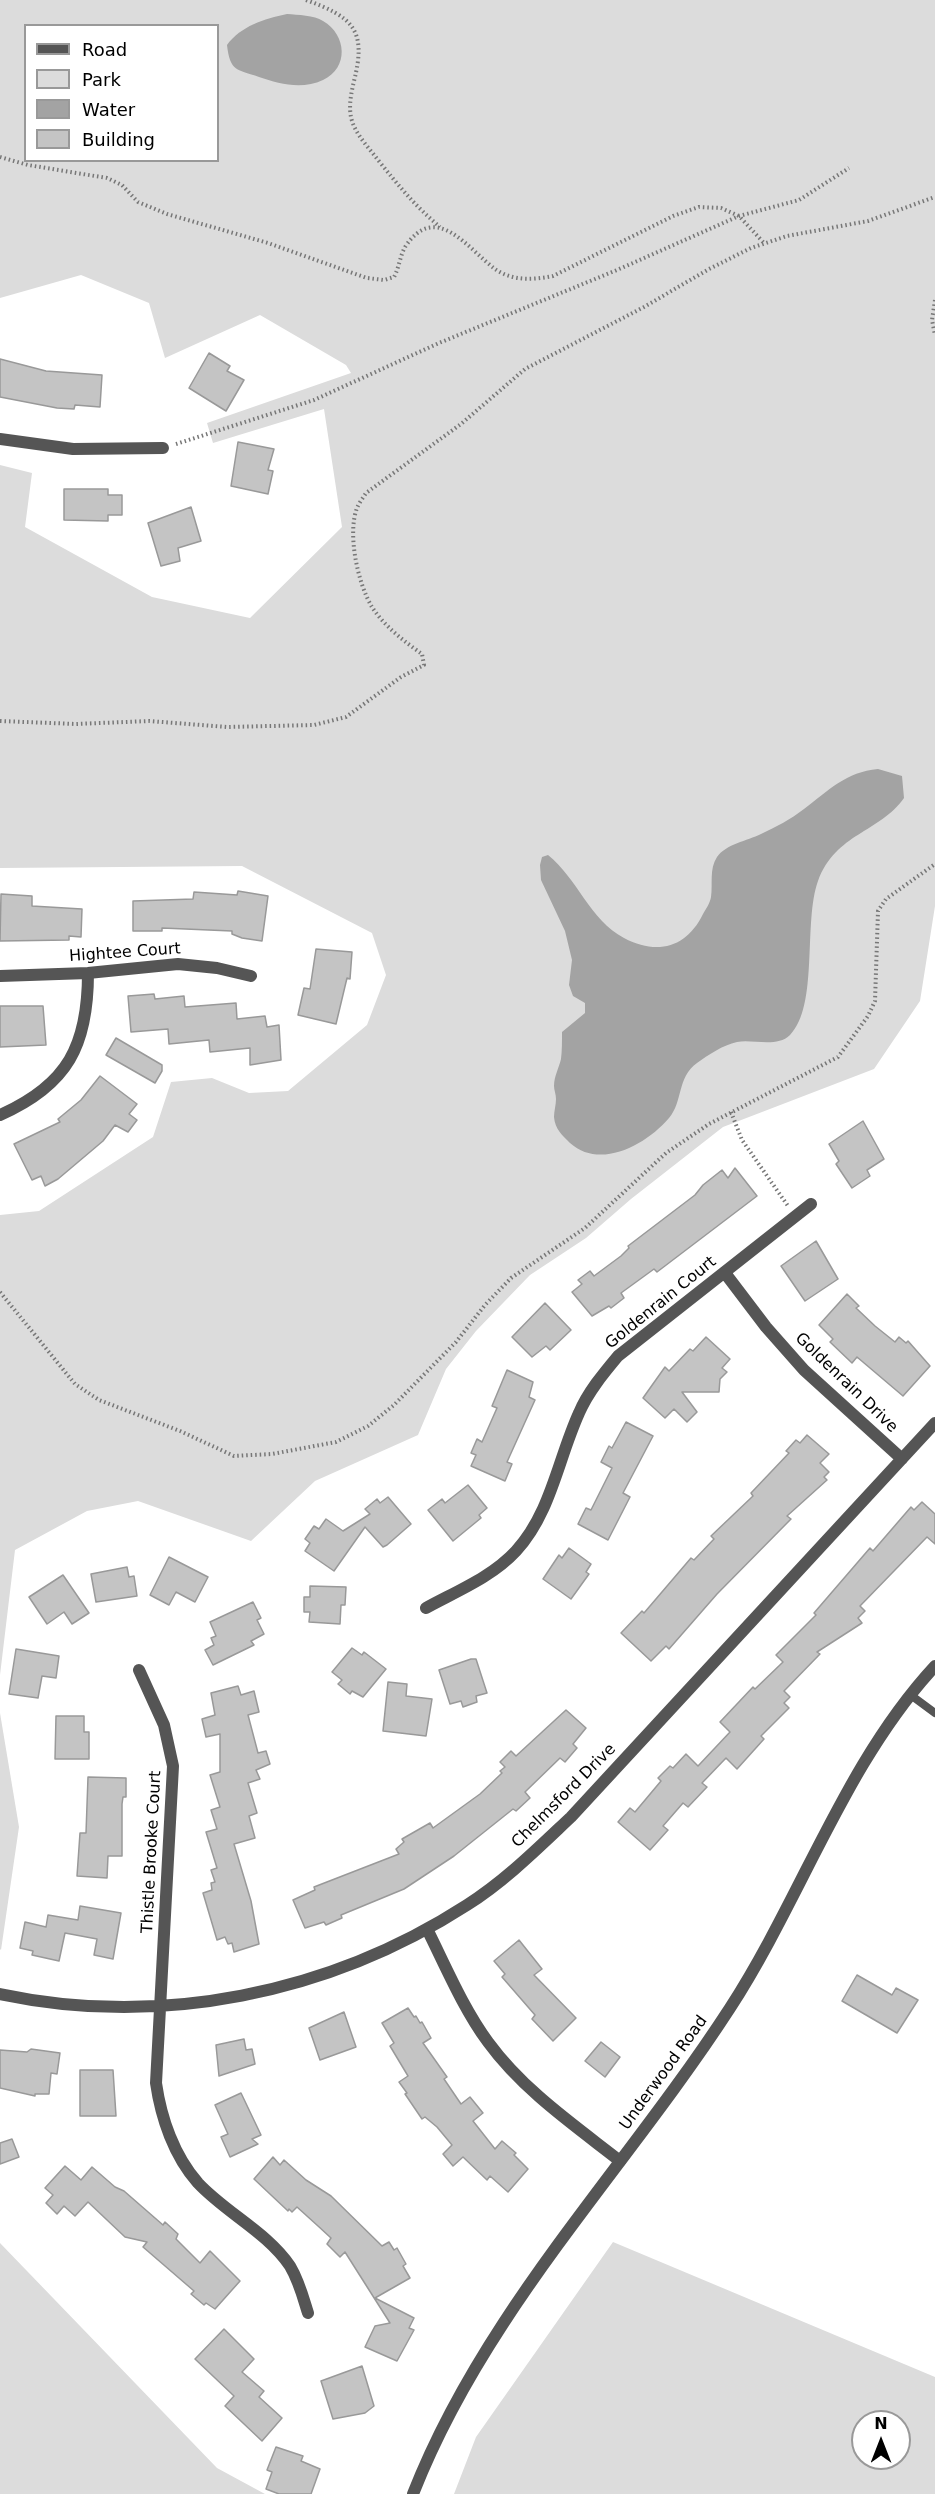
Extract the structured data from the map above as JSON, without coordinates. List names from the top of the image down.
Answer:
{
  "streets": {
    "street": [
      "Hightee Court",
      "Goldenrain Court",
      "Goldenrain Drive",
      "Chelmsford Drive",
      "Thistle Brooke Court",
      "Underwood Road"
    ]
  },
  "crossings": [
    ["Goldenrain Court", "Goldenrain Drive"],
    ["Goldenrain Drive", "Chelmsford Drive"],
    ["Chelmsford Drive", "Thistle Brooke Court"]
  ],
  "legend": [
    "Road",
    "Park",
    "Water",
    "Building"
  ],
  "north": "top"
}
